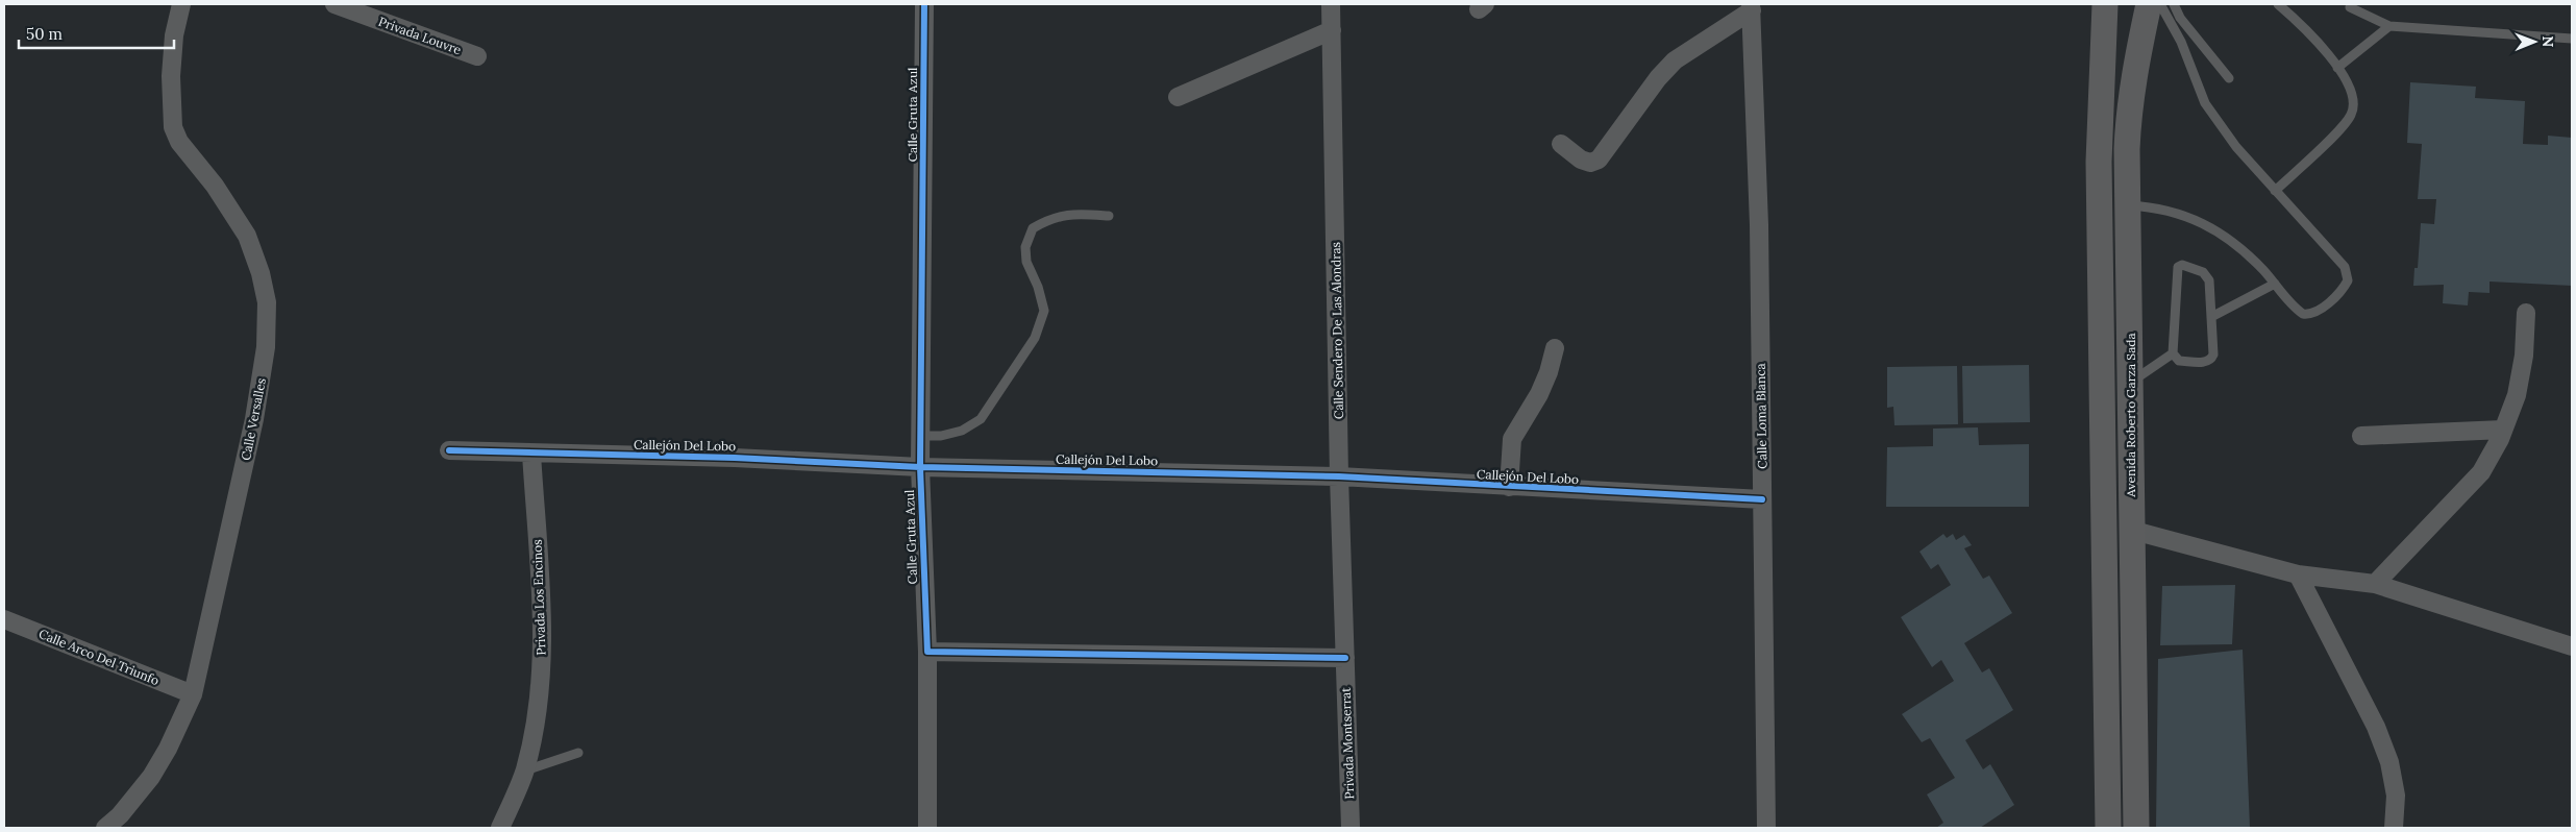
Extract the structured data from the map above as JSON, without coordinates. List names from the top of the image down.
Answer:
{
  "streets": {
    "street": [
      "Privada Louvre",
      "Calle Gruta Azul",
      "Calle Sendero De Las Alondras",
      "Avenida Roberto Garza Sada",
      "Calle Loma Blanca",
      "Calle Versalles",
      "Callejón Del Lobo",
      "Privada Los Encinos",
      "Calle Arco Del Triunfo",
      "Privada Montserrat"
    ]
  },
  "crossings": [
    ["Calle Gruta Azul", "Callejón Del Lobo"],
    ["Calle Sendero De Las Alondras", "Callejón Del Lobo"],
    ["Calle Sendero De Las Alondras", "Privada Montserrat"],
    ["Calle Loma Blanca", "Callejón Del Lobo"],
    ["Calle Versalles", "Calle Arco Del Triunfo"],
    ["Callejón Del Lobo", "Privada Los Encinos"]
  ],
  "scale_bar": "50 m",
  "north": "right"
}
